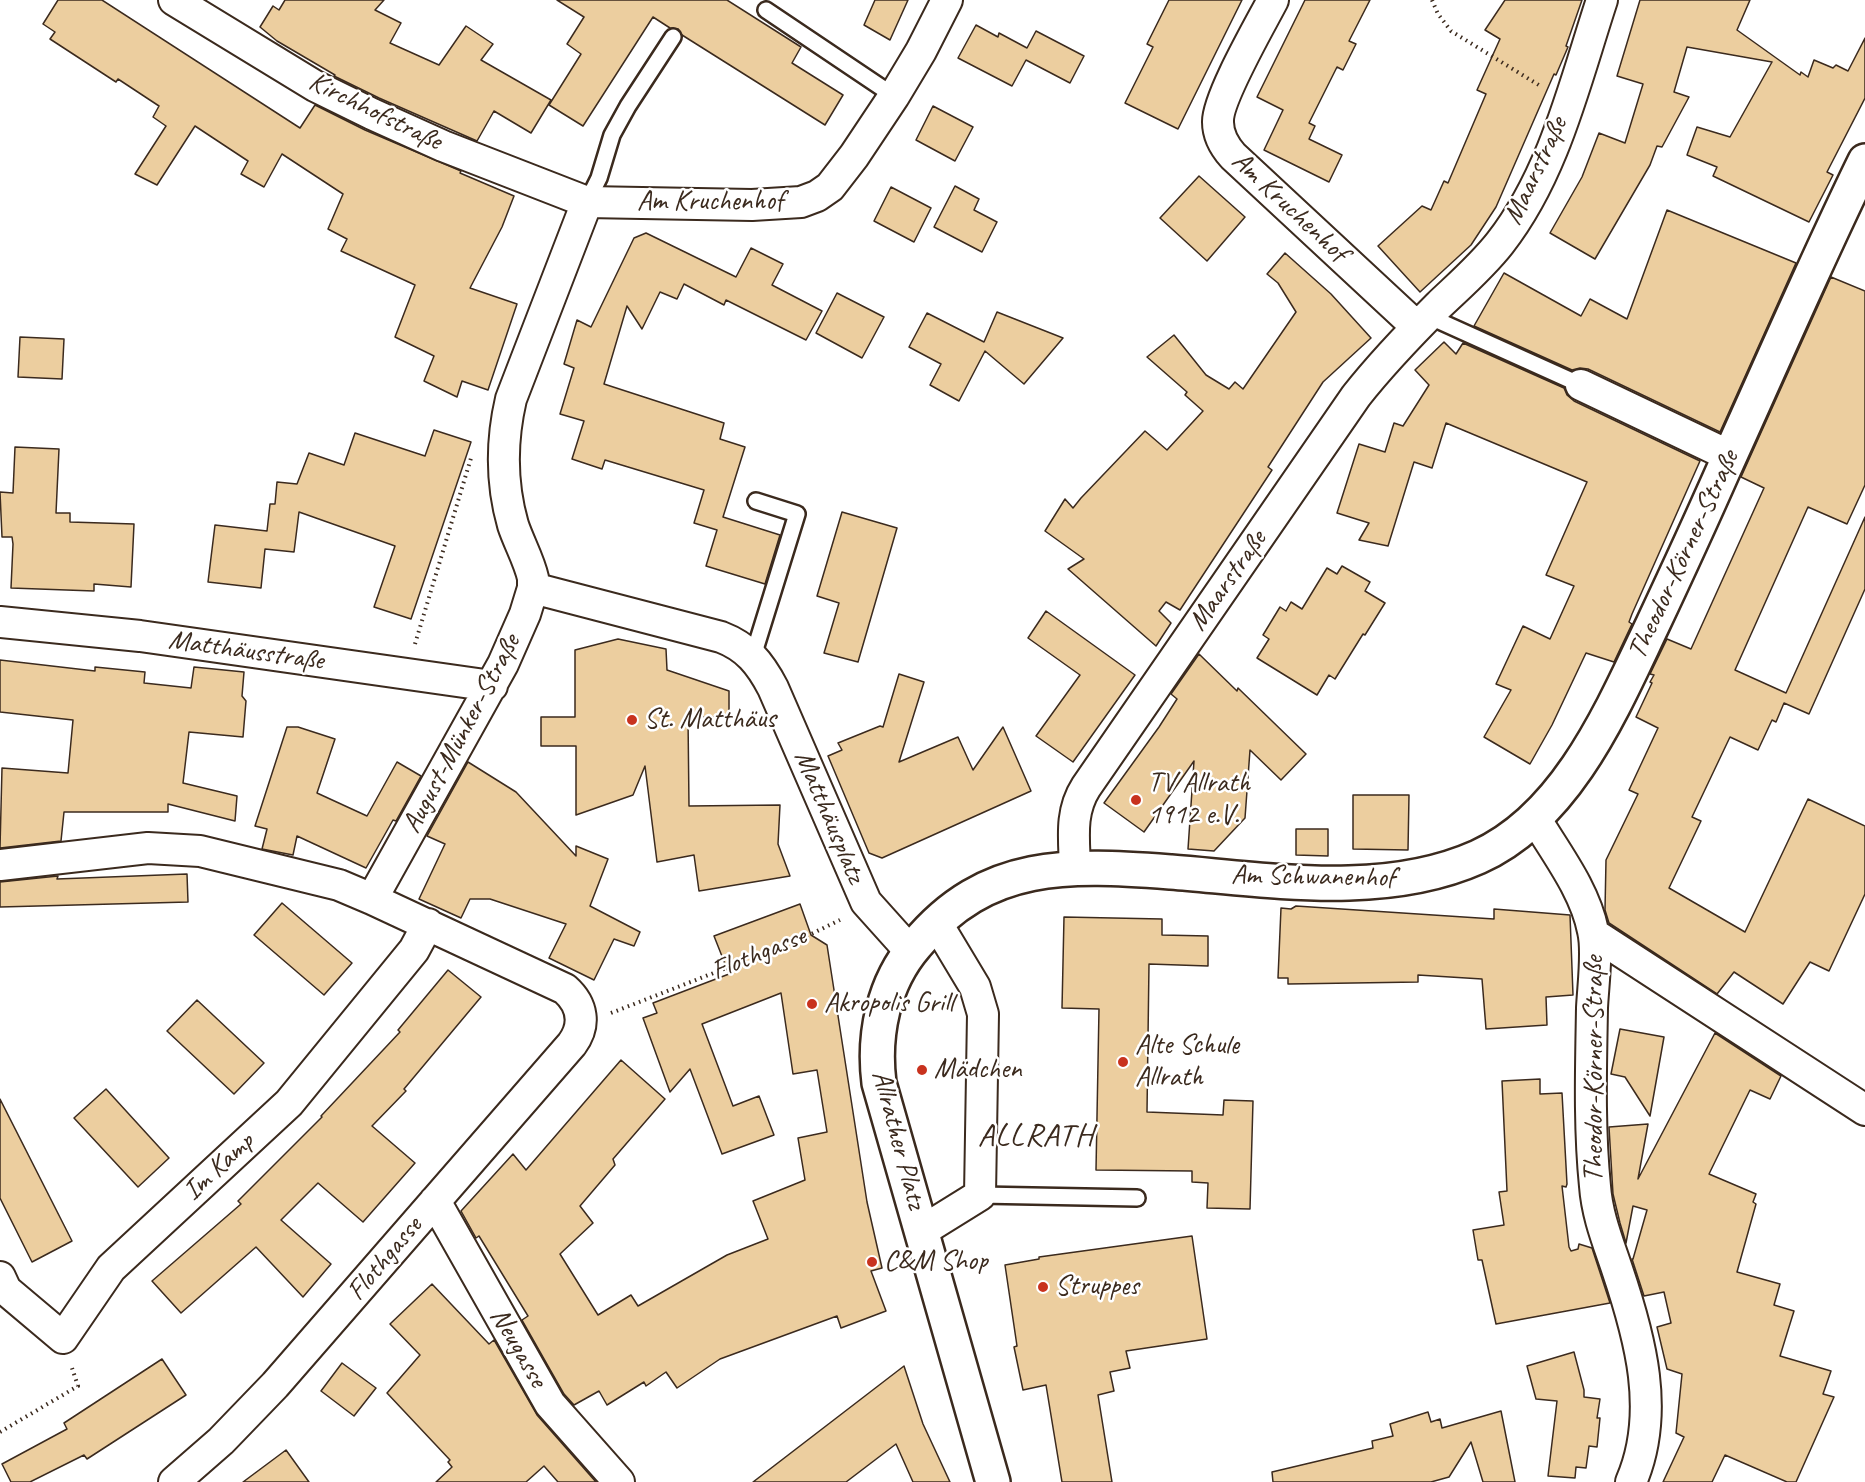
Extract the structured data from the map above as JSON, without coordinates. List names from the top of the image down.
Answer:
{
  "streets": {
    "street": [
      "Kirchhofstraße",
      "Maarstraße",
      "Am Kruchenhof",
      "Theodor-Körner-Straße",
      "Matthäusstraße",
      "August-Münker-Straße",
      "Matthäusplatz",
      "Am Schwanenhof",
      "Flothgasse",
      "Allrather Platz",
      "Im Kamp",
      "Neugasse"
    ]
  },
  "crossings": [
    ["Kirchhofstraße", "Am Kruchenhof"],
    ["Maarstraße", "Am Kruchenhof"],
    ["Maarstraße", "Am Schwanenhof"],
    ["Maarstraße", "Allrather Platz"],
    ["Theodor-Körner-Straße", "Am Schwanenhof"],
    ["Matthäusstraße", "August-Münker-Straße"],
    ["August-Münker-Straße", "Matthäusplatz"],
    ["Matthäusplatz", "Flothgasse"],
    ["Matthäusplatz", "Allrather Platz"],
    ["Am Schwanenhof", "Allrather Platz"],
    ["Flothgasse", "Neugasse"]
  ],
  "districts": ["ALLRATH"],
  "places": [
    "St. Matthäus",
    "TV Allrath 1912 e.V.",
    "Akropolis Grill",
    "Alte Schule Allrath",
    "Mädchen",
    "C&M Shop",
    "Struppes"
  ]
}
